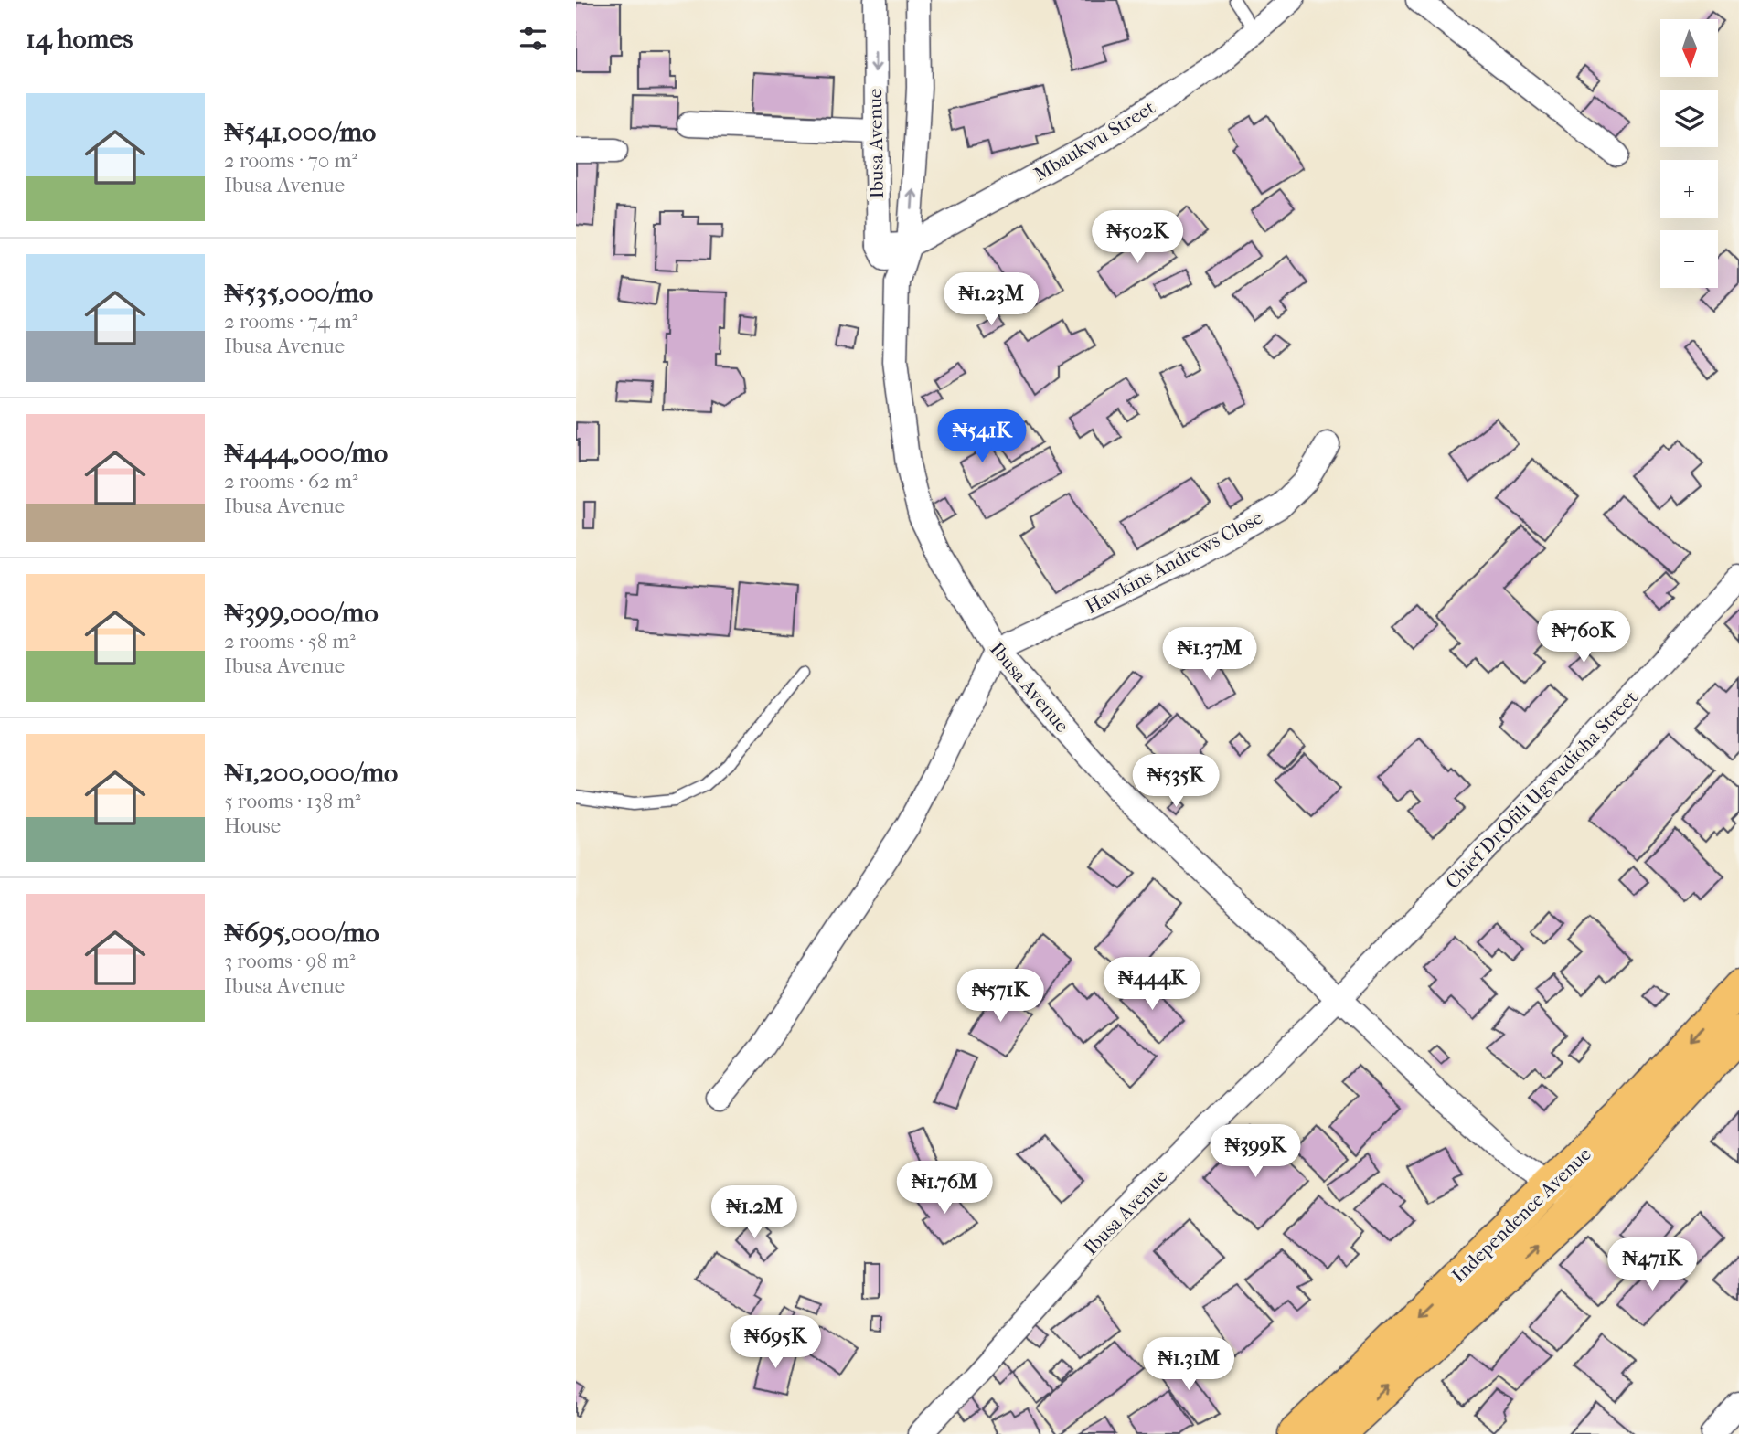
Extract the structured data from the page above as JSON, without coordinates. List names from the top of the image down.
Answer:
{
  "streets": {
    "main road": ["Independence Avenue"],
    "street": [
      "Mbaukwu Street",
      "Ibusa Avenue",
      "Hawkins Andrews Close",
      "Chief Dr.Ofili Ugwudioha Street"
    ]
  },
  "crossings": [
    ["Mbaukwu Street", "Ibusa Avenue"],
    ["Ibusa Avenue", "Hawkins Andrews Close"],
    ["Ibusa Avenue", "Chief Dr.Ofili Ugwudioha Street"],
    ["Ibusa Avenue", "Independence Avenue"]
  ],
  "north": "bottom",
  "page": {
    "heading": "14 homes",
    "map_buttons": ["+", "−"],
    "list": [
      {
        "name": "₦541,000/mo",
        "note": "2 rooms · 70 m² · Ibusa Avenue"
      },
      {
        "name": "₦535,000/mo",
        "note": "2 rooms · 74 m² · Ibusa Avenue"
      },
      {
        "name": "₦444,000/mo",
        "note": "2 rooms · 62 m² · Ibusa Avenue"
      },
      {
        "name": "₦399,000/mo",
        "note": "2 rooms · 58 m² · Ibusa Avenue"
      },
      {
        "name": "₦1,200,000/mo",
        "note": "5 rooms · 138 m² · House"
      },
      {
        "name": "₦695,000/mo",
        "note": "3 rooms · 98 m² · Ibusa Avenue"
      }
    ],
    "price": [
      "₦502K",
      "₦1.23M",
      "₦541K",
      "₦760K",
      "₦1.37M",
      "₦535K",
      "₦444K",
      "₦571K",
      "₦399K",
      "₦1.76M",
      "₦1.2M",
      "₦471K",
      "₦695K",
      "₦1.31M"
    ]
  }
}
